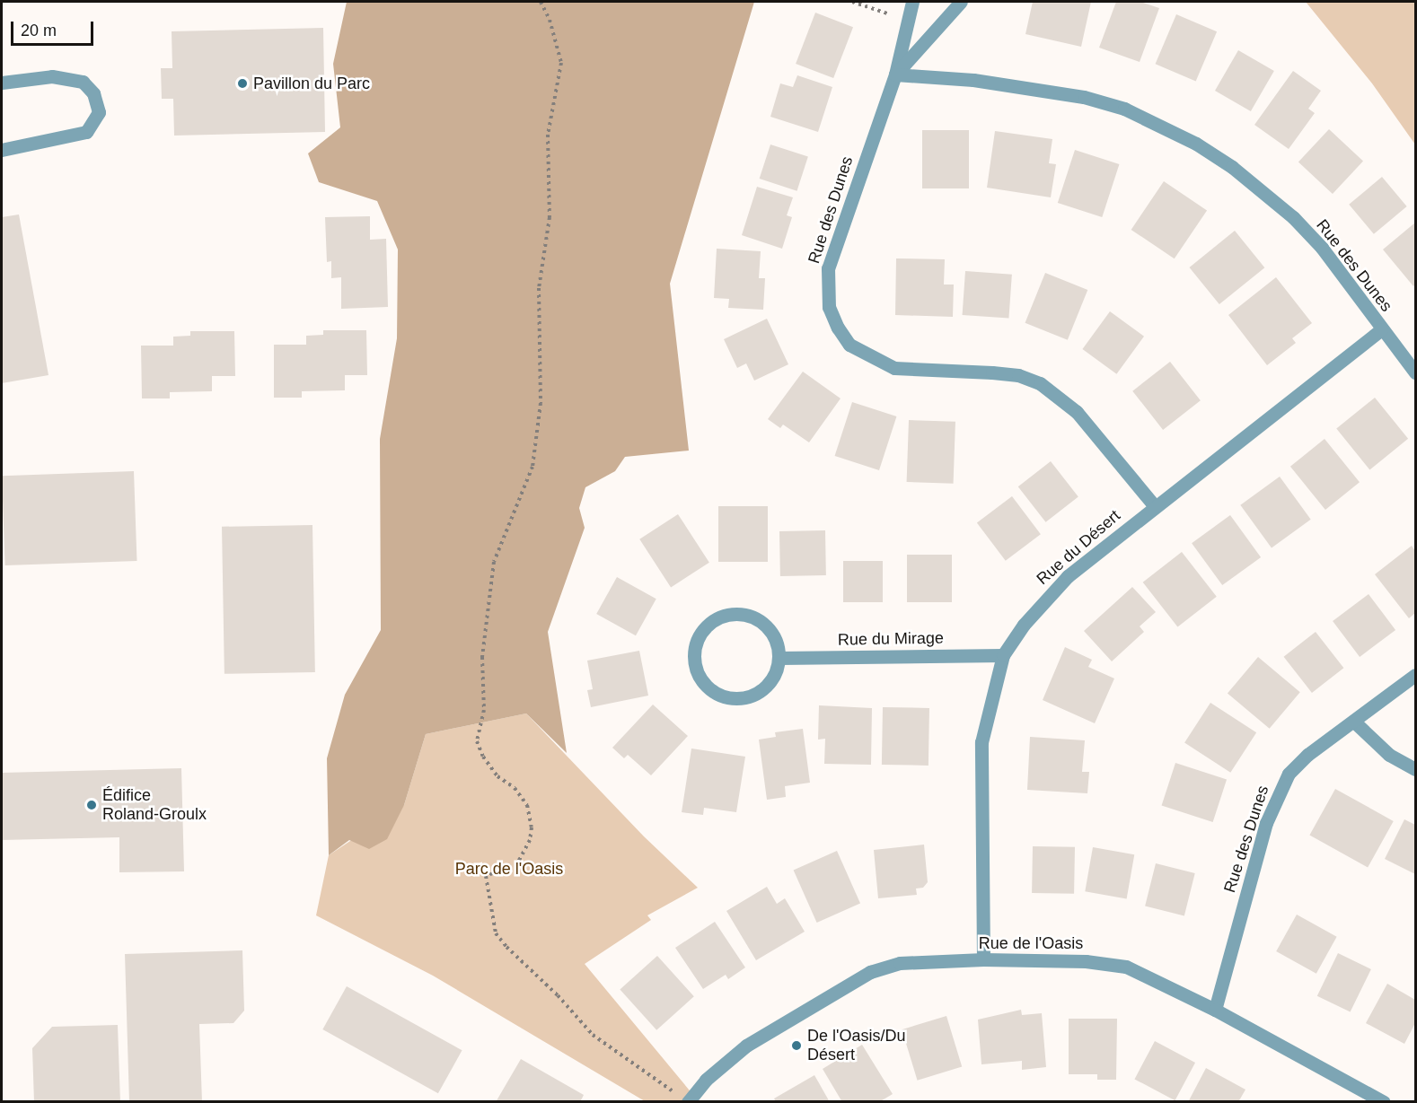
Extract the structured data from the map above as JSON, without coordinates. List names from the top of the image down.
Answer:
{
  "streets": {
    "street": [
      "Rue des Dunes",
      "Rue du Désert",
      "Rue du Mirage",
      "Rue de l'Oasis"
    ]
  },
  "crossings": [
    ["Rue des Dunes", "Rue du Désert"],
    ["Rue des Dunes", "Rue de l'Oasis"],
    ["Rue du Désert", "Rue du Mirage"],
    ["Rue du Désert", "Rue de l'Oasis"]
  ],
  "parks": ["Parc de l'Oasis"],
  "places": ["Pavillon du Parc", "Édifice Roland-Groulx", "De l'Oasis/Du Désert"],
  "scale_bar": "20 m"
}
